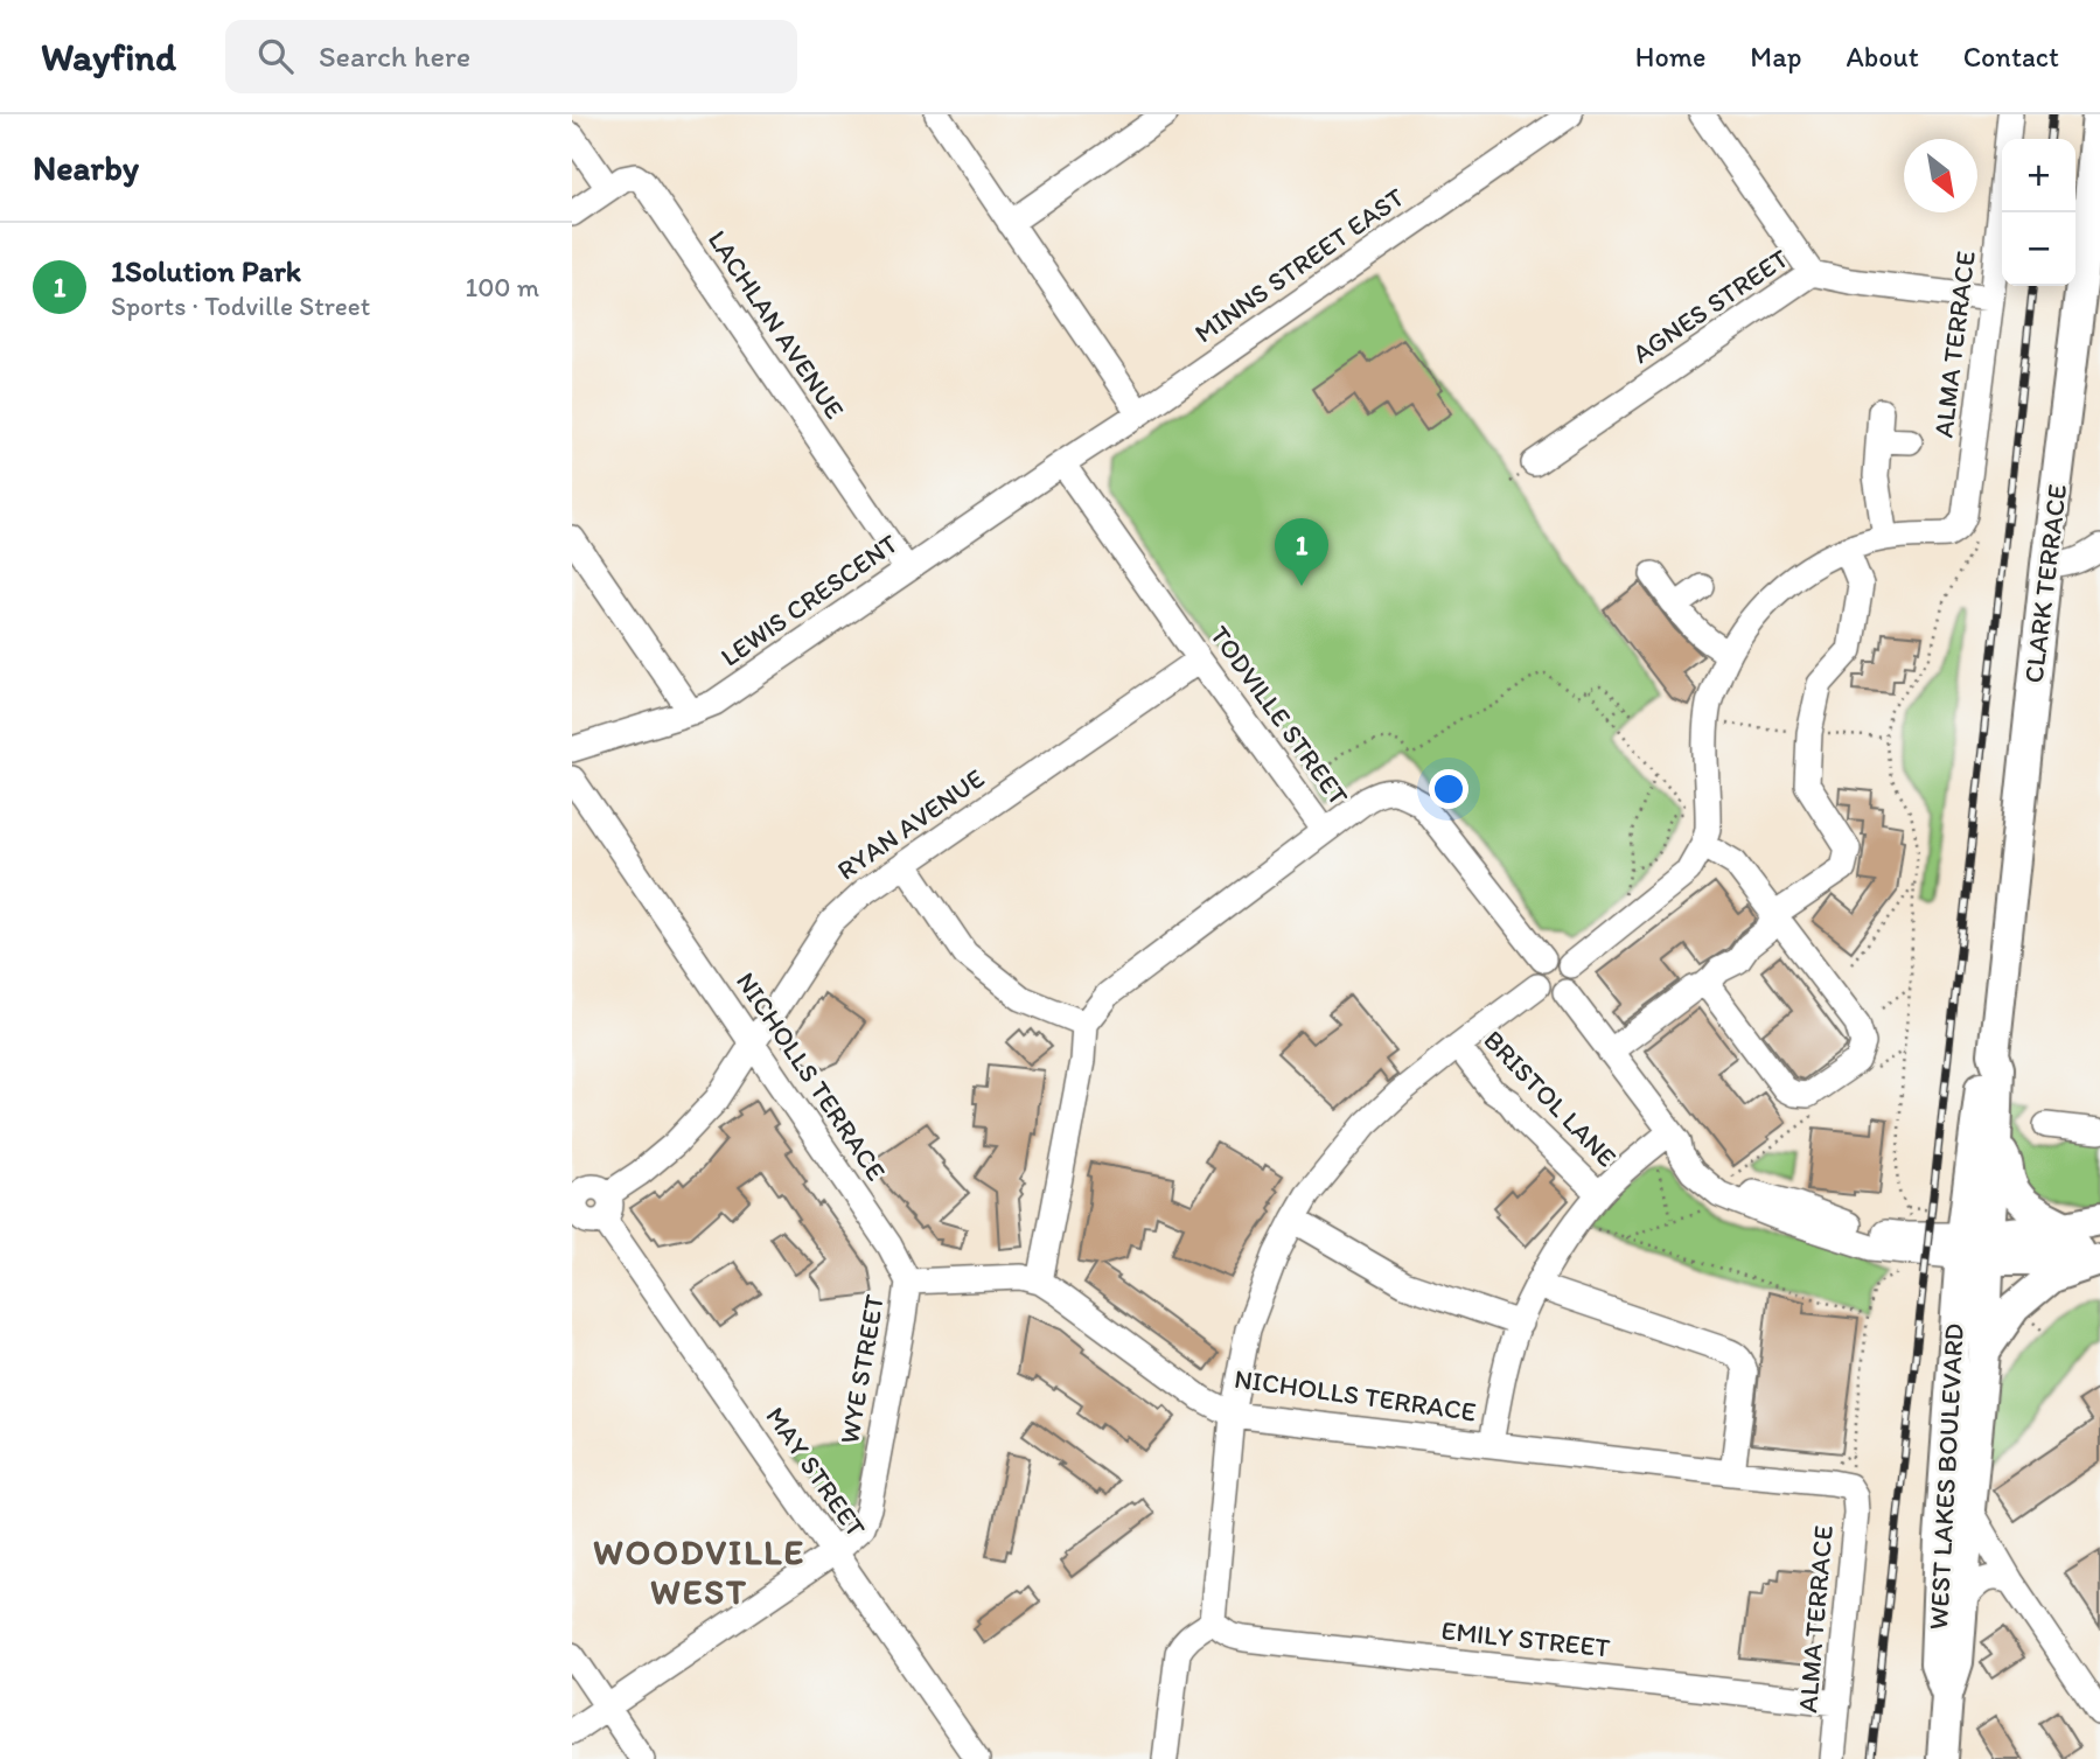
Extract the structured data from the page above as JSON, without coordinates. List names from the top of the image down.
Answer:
{
  "streets": {
    "main road": ["CLARK TERRACE", "WEST LAKES BOULEVARD"],
    "street": [
      "MINNS STREET EAST",
      "AGNES STREET",
      "LACHLAN AVENUE",
      "ALMA TERRACE",
      "LEWIS CRESCENT",
      "TODVILLE STREET",
      "RYAN AVENUE",
      "NICHOLLS TERRACE",
      "BRISTOL LANE",
      "WYE STREET",
      "MAY STREET",
      "EMILY STREET"
    ]
  },
  "crossings": [
    ["MINNS STREET EAST", "LEWIS CRESCENT"],
    ["MINNS STREET EAST", "TODVILLE STREET"],
    ["AGNES STREET", "ALMA TERRACE"],
    ["LACHLAN AVENUE", "LEWIS CRESCENT"],
    ["ALMA TERRACE", "NICHOLLS TERRACE"],
    ["ALMA TERRACE", "EMILY STREET"],
    ["CLARK TERRACE", "WEST LAKES BOULEVARD"],
    ["LEWIS CRESCENT", "TODVILLE STREET"],
    ["TODVILLE STREET", "RYAN AVENUE"],
    ["RYAN AVENUE", "NICHOLLS TERRACE"],
    ["NICHOLLS TERRACE", "WYE STREET"],
    ["WYE STREET", "MAY STREET"]
  ],
  "districts": ["WOODVILLE WEST"],
  "north": "bottom right",
  "page": {
    "header": "Wayfind",
    "search": "Search here",
    "nav": [
      "Home",
      "Map",
      "About",
      "Contact"
    ],
    "heading": "Nearby",
    "map_buttons": ["+", "−"],
    "list": [
      {
        "mark": "1",
        "name": "1Solution Park",
        "note": "Sports · Todville Street",
        "value": "100 m"
      }
    ],
    "pins": "1"
  }
}
